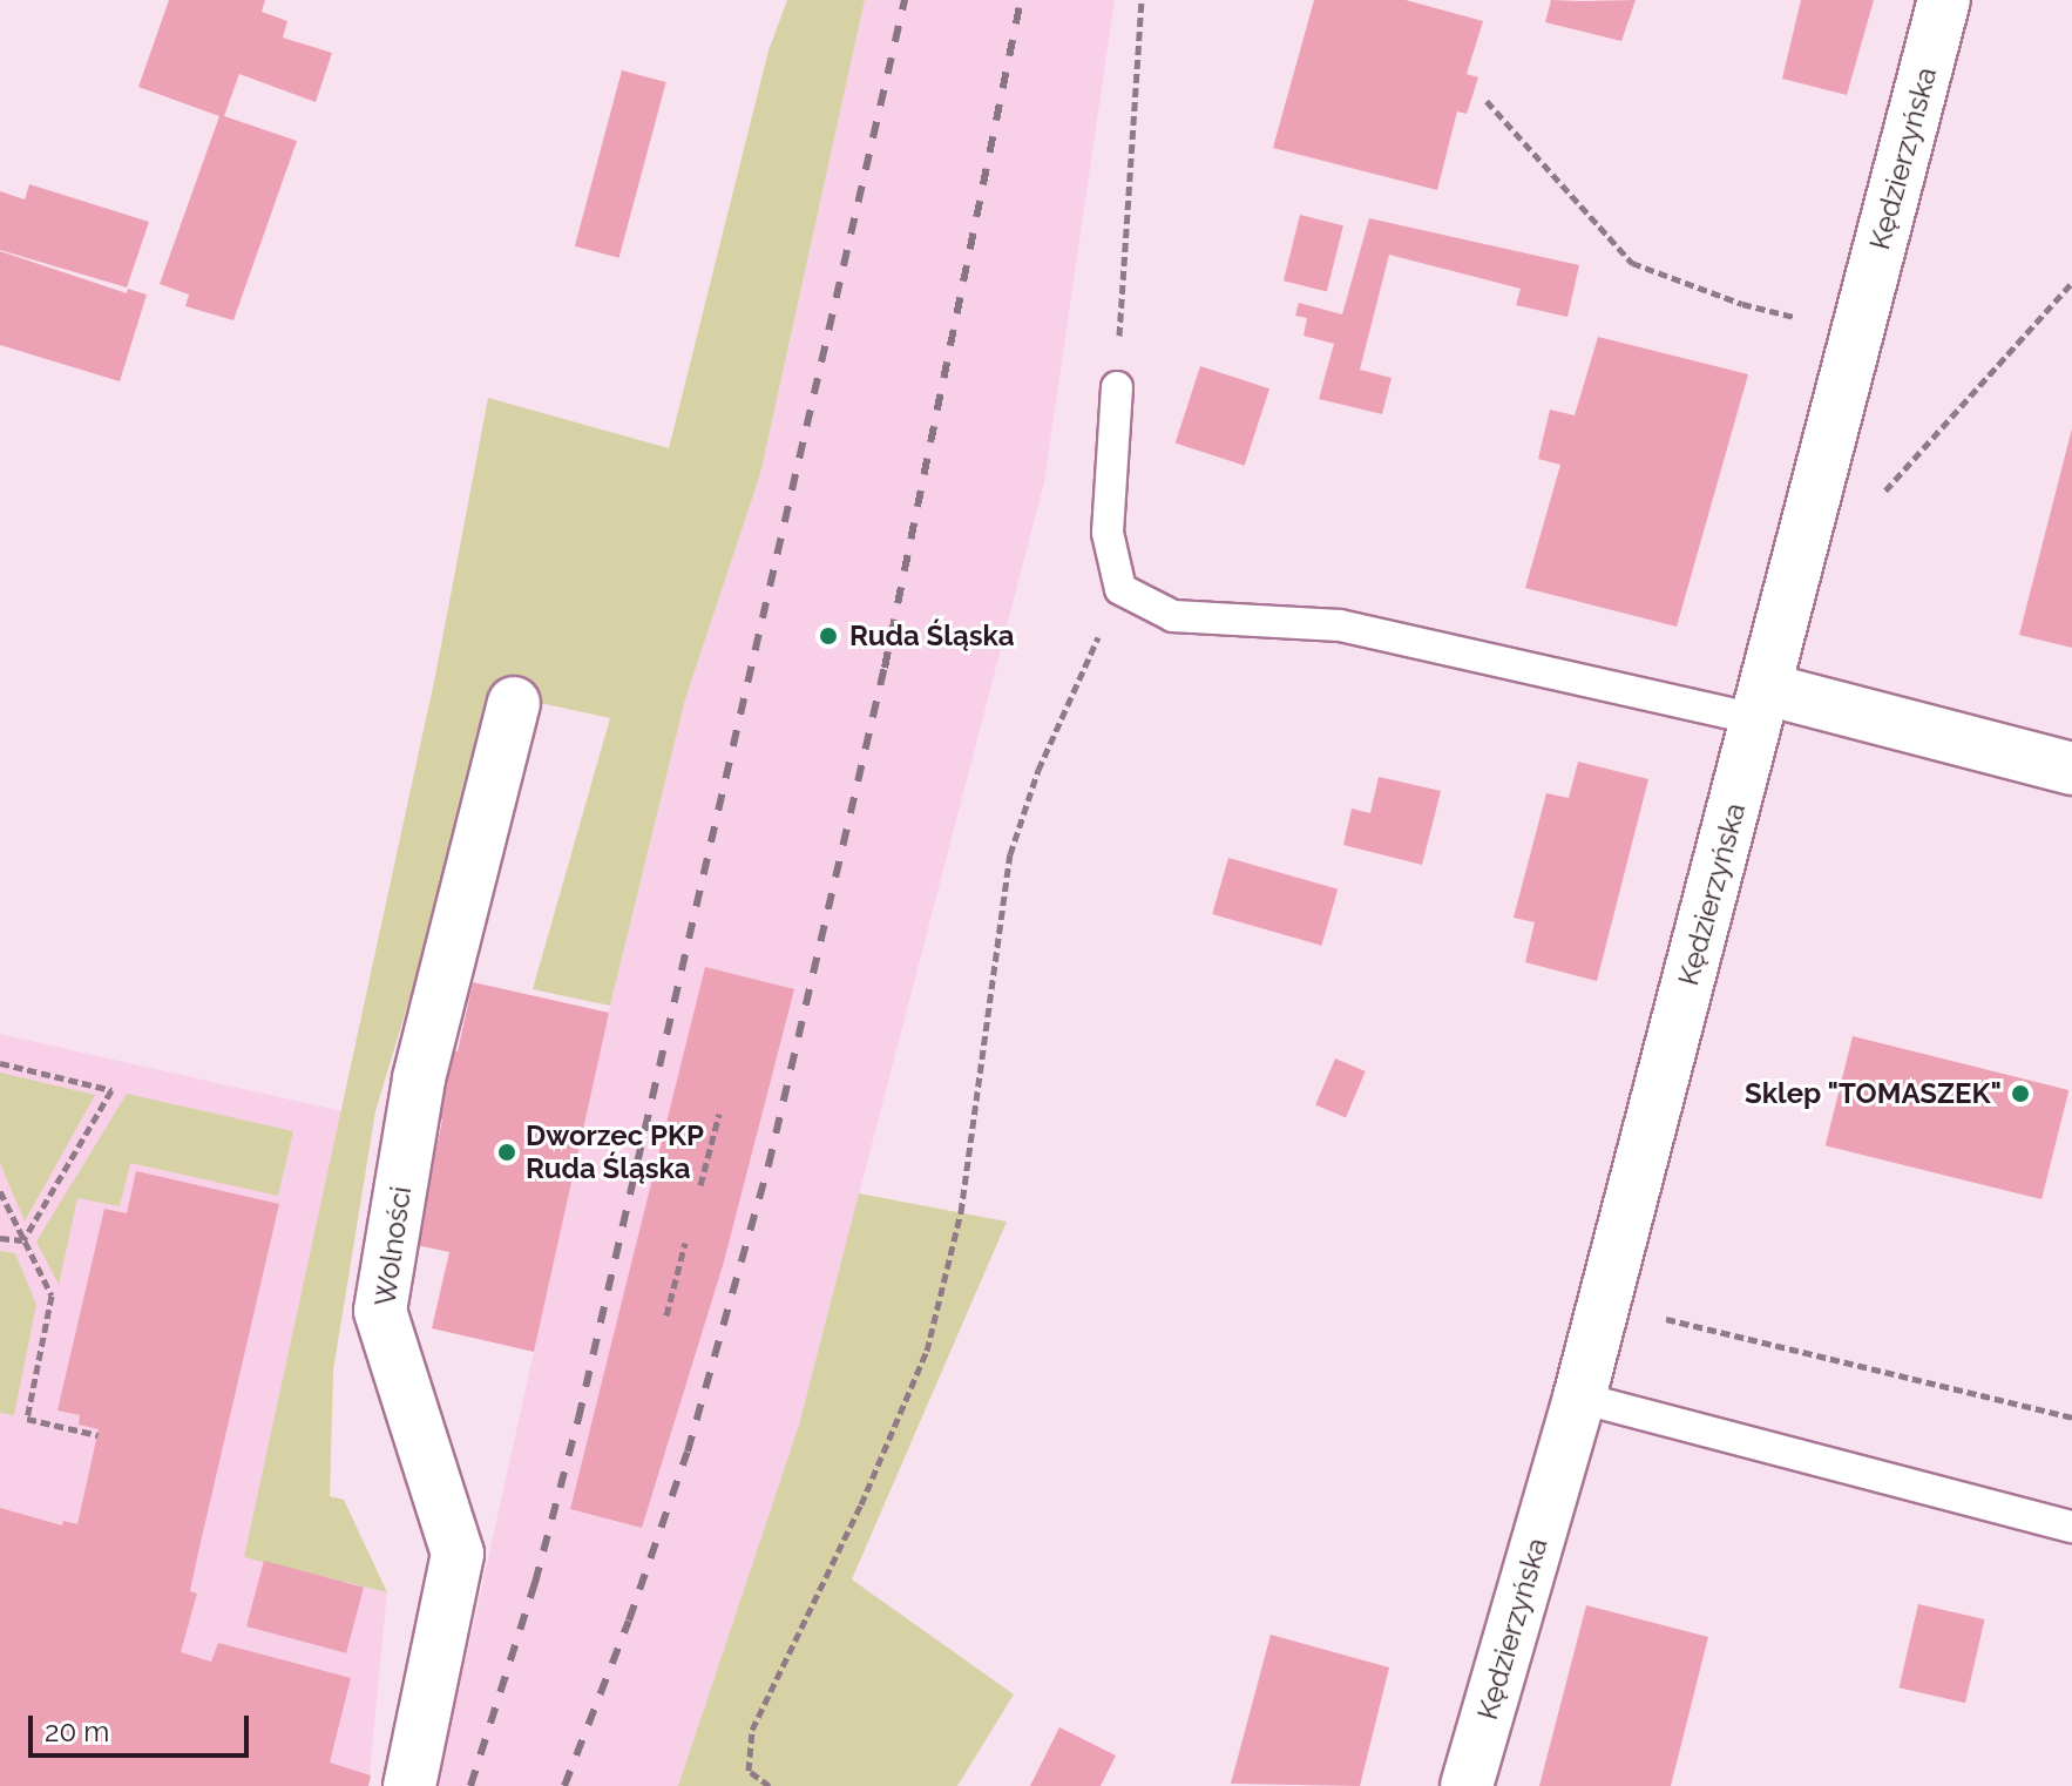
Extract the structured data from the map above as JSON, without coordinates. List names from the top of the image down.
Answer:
{
  "streets": {
    "street": ["Kędzierzyńska", "Wolności"]
  },
  "places": ["Ruda Śląska", "Sklep \"TOMASZEK\"", "Dworzec PKP Ruda Śląska"],
  "scale_bar": "20 m"
}
